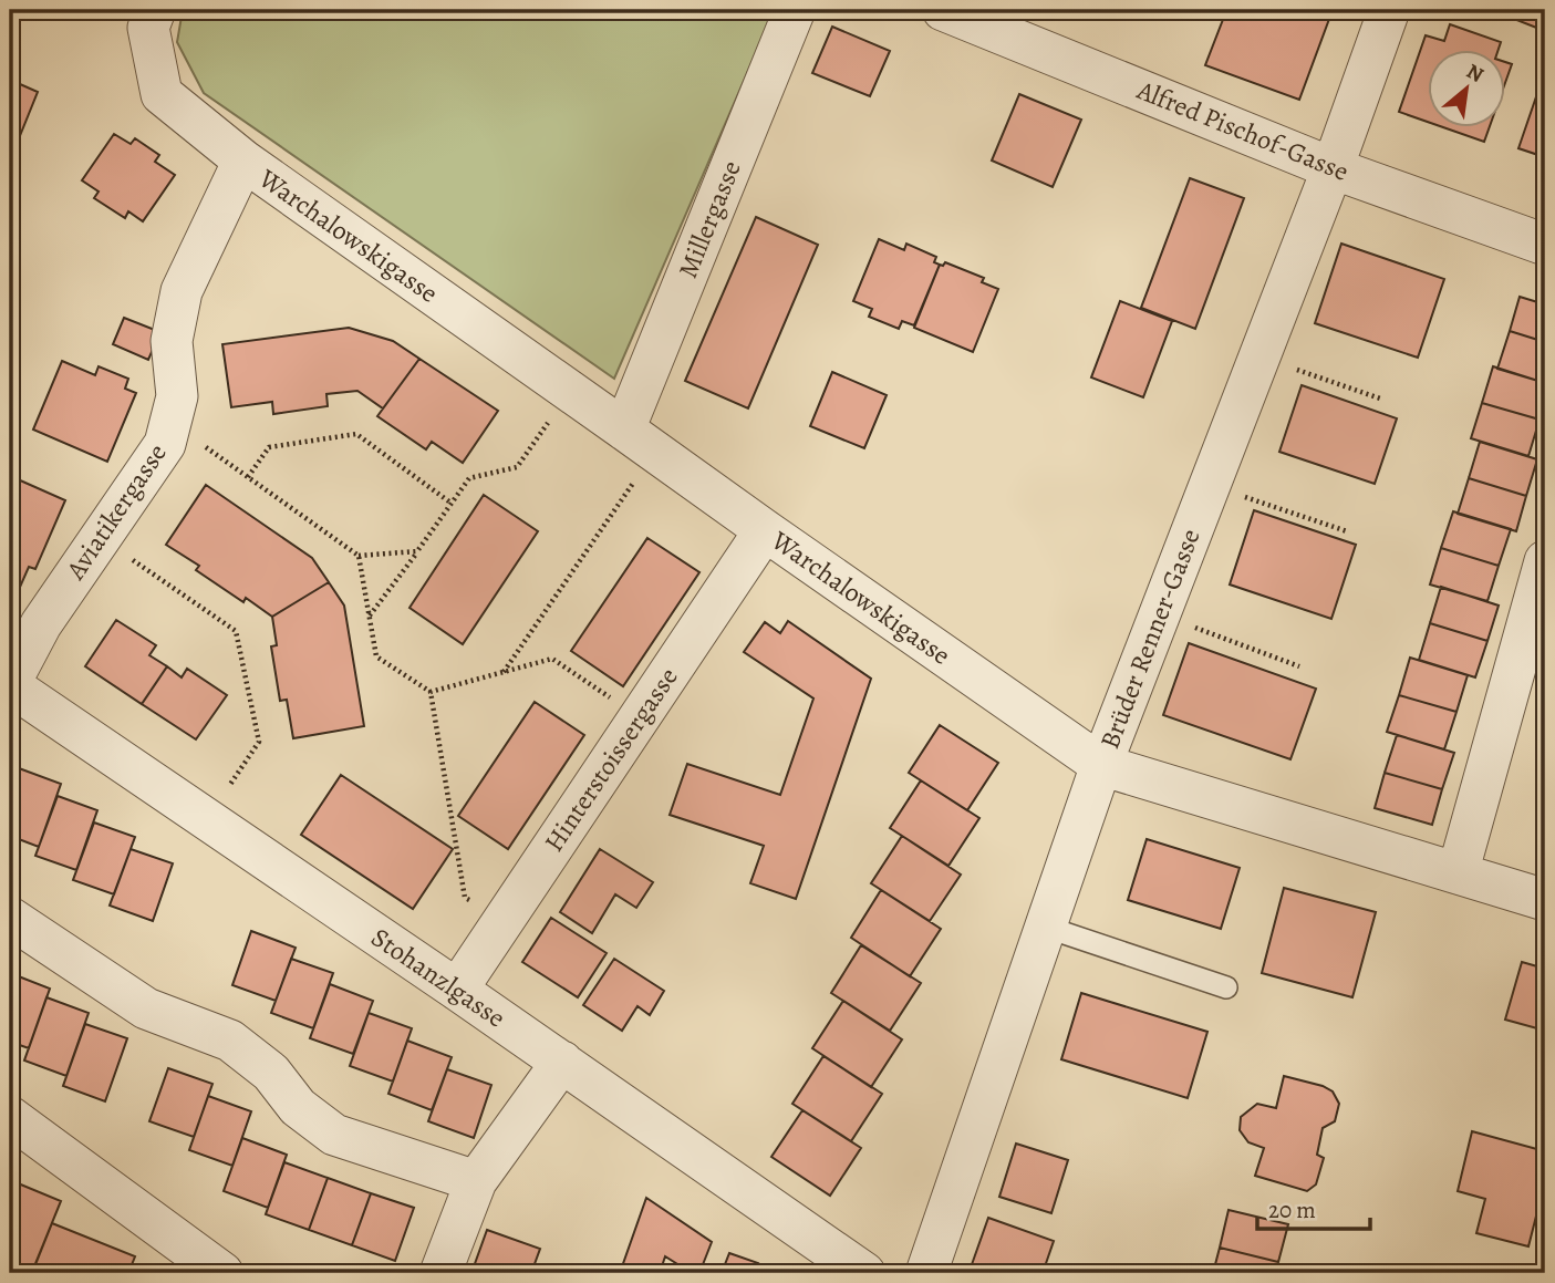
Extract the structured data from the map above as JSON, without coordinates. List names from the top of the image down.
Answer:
{
  "streets": {
    "street": [
      "Alfred Pischof-Gasse",
      "Millergasse",
      "Warchalowskigasse",
      "Aviatikergasse",
      "Brüder Renner-Gasse",
      "Hinterstoissergasse",
      "Stohanzlgasse"
    ]
  },
  "crossings": [
    ["Alfred Pischof-Gasse", "Brüder Renner-Gasse"],
    ["Millergasse", "Warchalowskigasse"],
    ["Warchalowskigasse", "Aviatikergasse"],
    ["Warchalowskigasse", "Brüder Renner-Gasse"],
    ["Warchalowskigasse", "Hinterstoissergasse"],
    ["Aviatikergasse", "Stohanzlgasse"],
    ["Hinterstoissergasse", "Stohanzlgasse"]
  ],
  "scale_bar": "20 m",
  "north": "top right"
}
